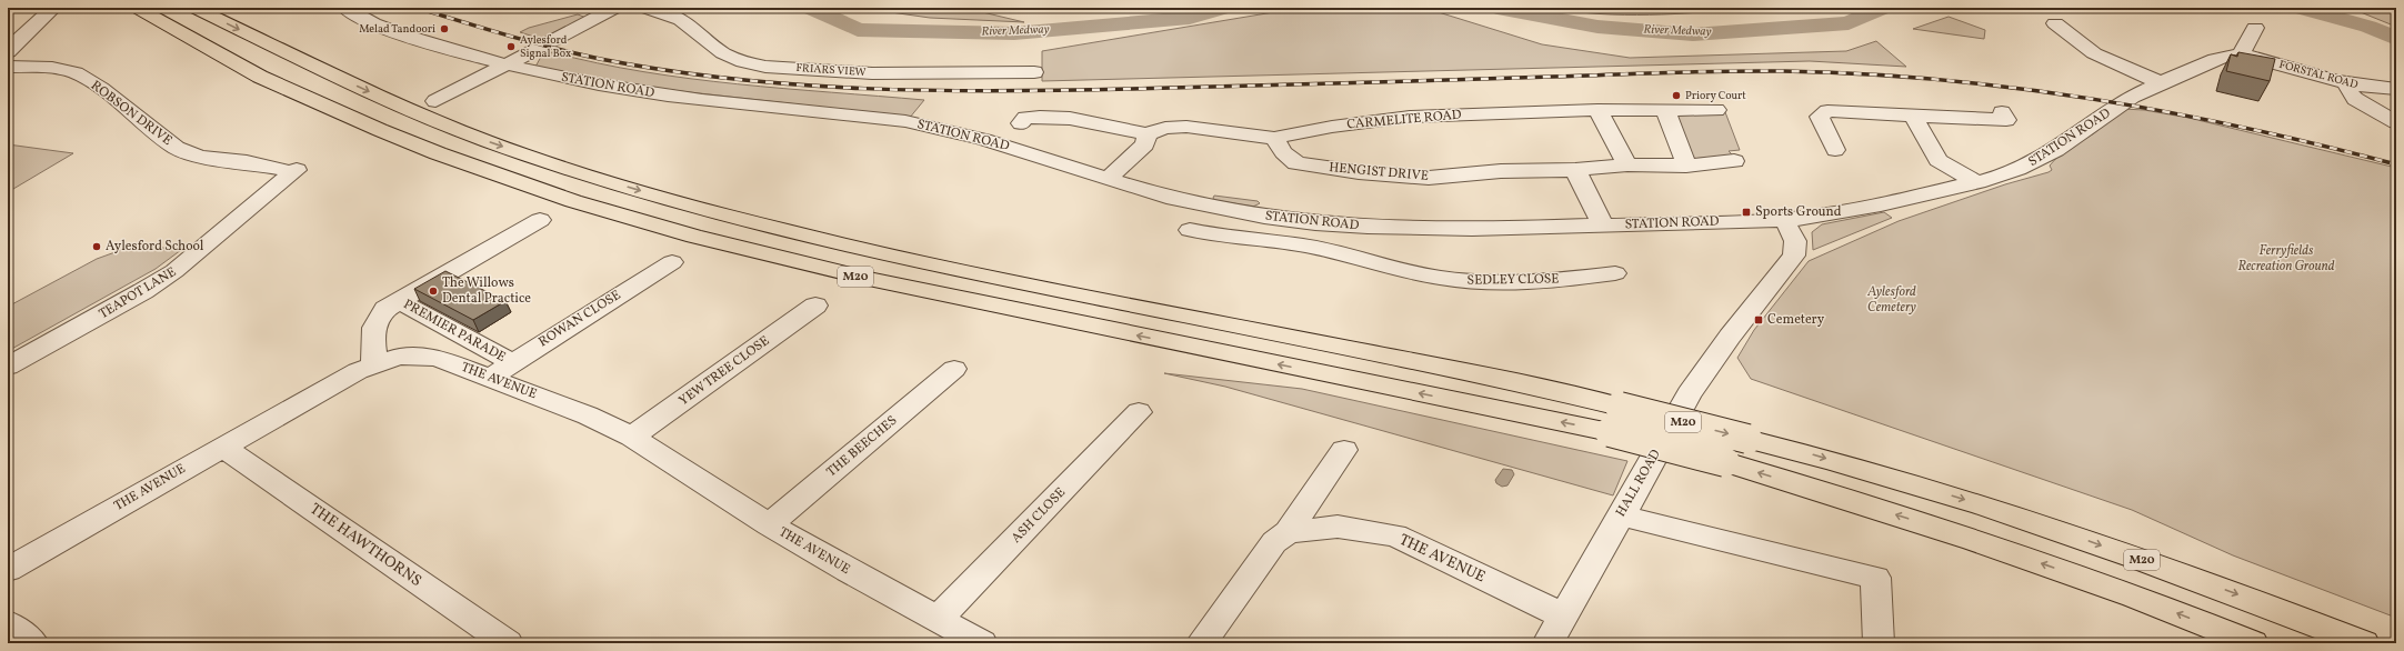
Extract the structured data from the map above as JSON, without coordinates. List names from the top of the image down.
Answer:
{
  "streets": {
    "highway": ["M20"],
    "street": [
      "FRIARS VIEW",
      "FORSTAL ROAD",
      "STATION ROAD",
      "ROBSON DRIVE",
      "CARMELITE ROAD",
      "HENGIST DRIVE",
      "SEDLEY CLOSE",
      "TEAPOT LANE",
      "ROWAN CLOSE",
      "PREMIER PARADE",
      "YEW TREE CLOSE",
      "THE AVENUE",
      "THE BEECHES",
      "HALL ROAD",
      "ASH CLOSE",
      "THE HAWTHORNS"
    ]
  },
  "crossings": [
    ["FORSTAL ROAD", "STATION ROAD"],
    ["STATION ROAD", "HALL ROAD"],
    ["ROBSON DRIVE", "TEAPOT LANE"],
    ["CARMELITE ROAD", "HENGIST DRIVE"],
    ["ROWAN CLOSE", "PREMIER PARADE"],
    ["ROWAN CLOSE", "THE AVENUE"],
    ["PREMIER PARADE", "THE AVENUE"],
    ["YEW TREE CLOSE", "THE AVENUE"],
    ["THE AVENUE", "THE BEECHES"],
    ["THE AVENUE", "HALL ROAD"],
    ["THE AVENUE", "ASH CLOSE"],
    ["THE AVENUE", "THE HAWTHORNS"]
  ],
  "water": ["River Medway"],
  "parks": ["Ferryfields Recreation Ground", "Aylesford Cemetery"],
  "places": {
    "other": [
      "Melad Tandoori",
      "Aylesford Signal Box",
      "Priory Court",
      "Aylesford School",
      "The Willows Dental Practice"
    ],
    "transit": ["Sports Ground", "Cemetery"]
  }
}
